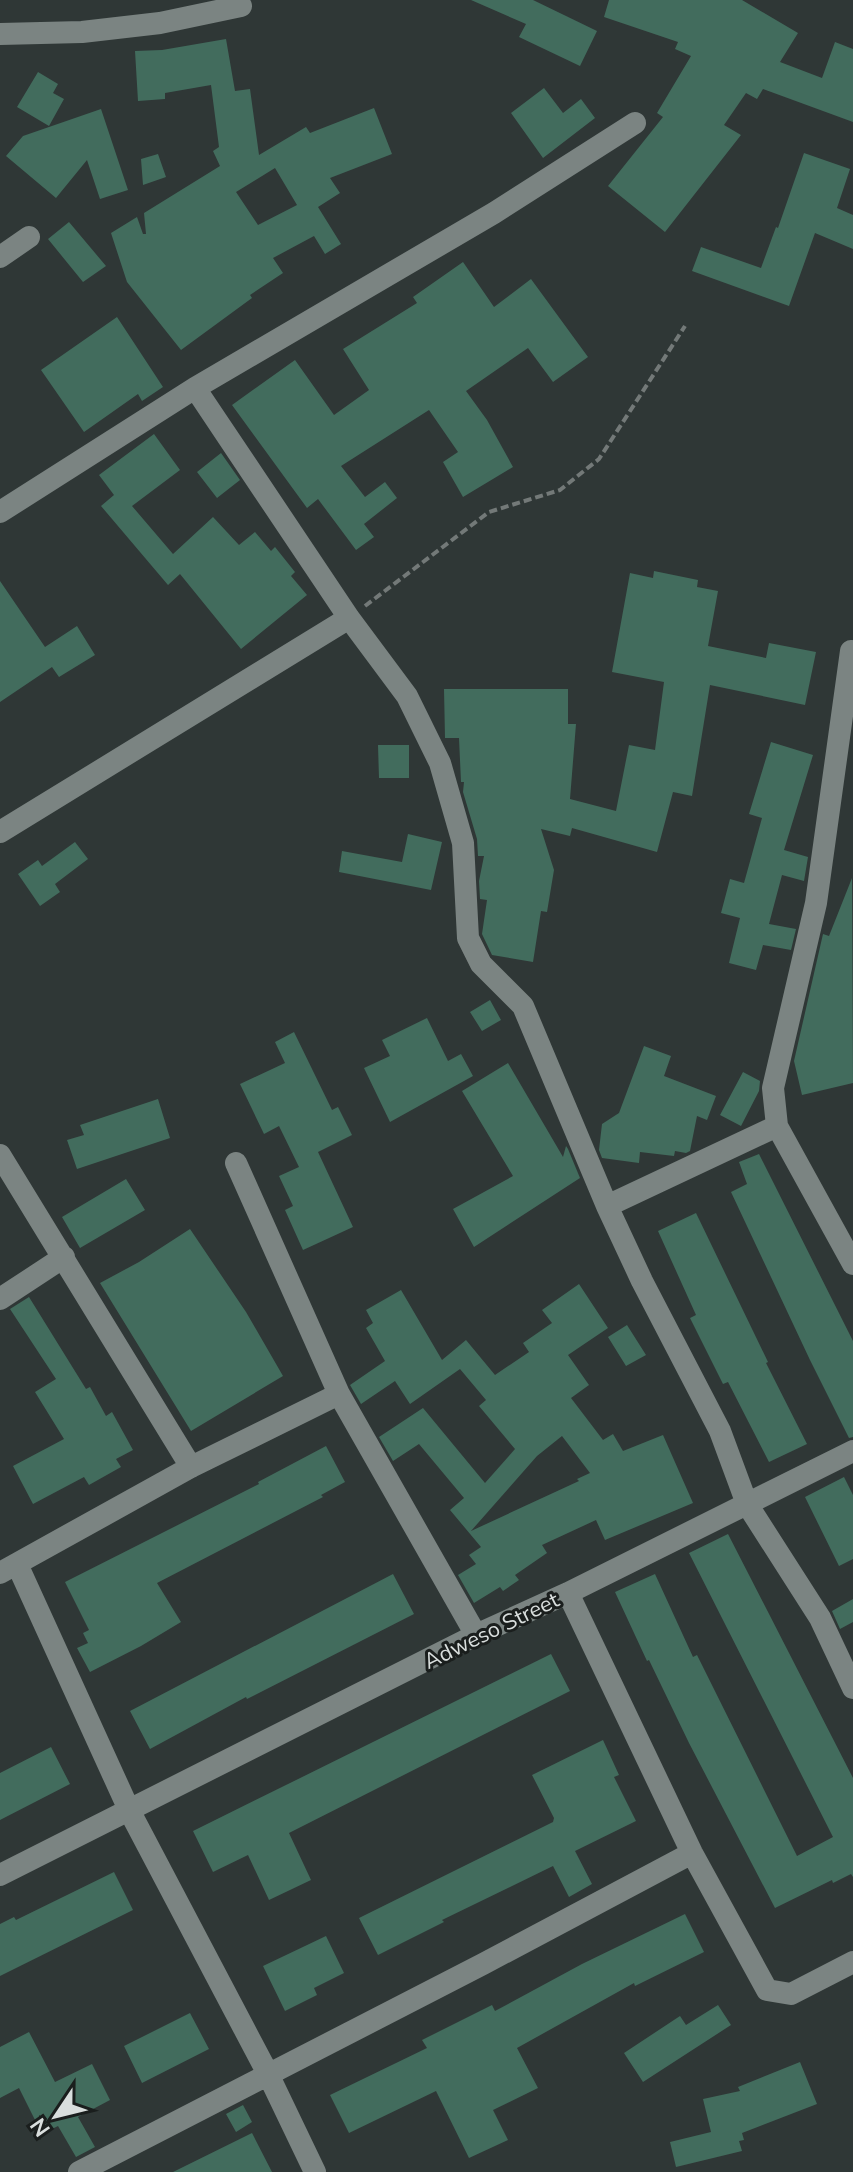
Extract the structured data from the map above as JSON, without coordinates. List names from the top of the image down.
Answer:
{
  "streets": {
    "street": ["Adweso Street"]
  },
  "north": "bottom left"
}
